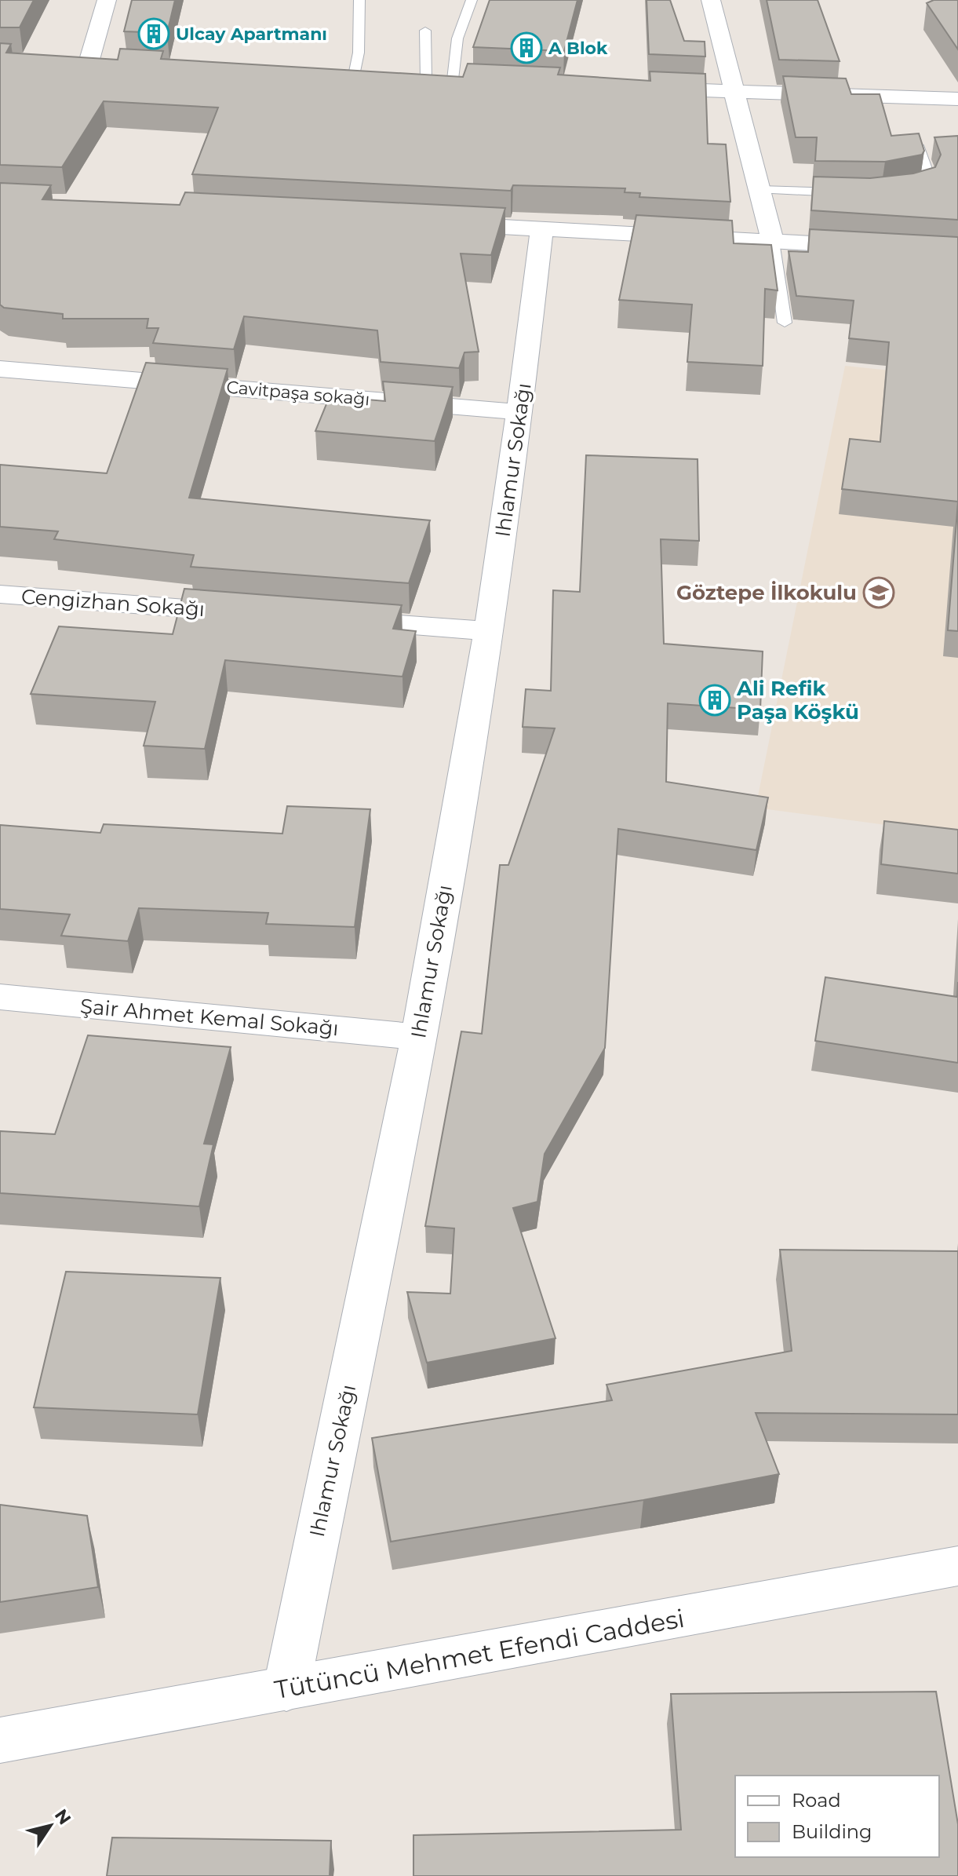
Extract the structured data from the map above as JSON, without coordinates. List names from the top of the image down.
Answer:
{
  "streets": {
    "street": [
      "Cavitpaşa sokağı",
      "Ihlamur Sokağı",
      "Cengizhan Sokağı",
      "Şair Ahmet Kemal Sokağı",
      "Tütüncü Mehmet Efendi Caddesi"
    ]
  },
  "crossings": [
    ["Cavitpaşa sokağı", "Ihlamur Sokağı"],
    ["Ihlamur Sokağı", "Şair Ahmet Kemal Sokağı"],
    ["Ihlamur Sokağı", "Tütüncü Mehmet Efendi Caddesi"]
  ],
  "places": {
    "building": ["Ulcay Apartmanı", "A Blok", "Ali Refik Paşa Köşkü"],
    "school or university": ["Göztepe İlkokulu"]
  },
  "legend": ["Road", "Building"],
  "north": "top right"
}
